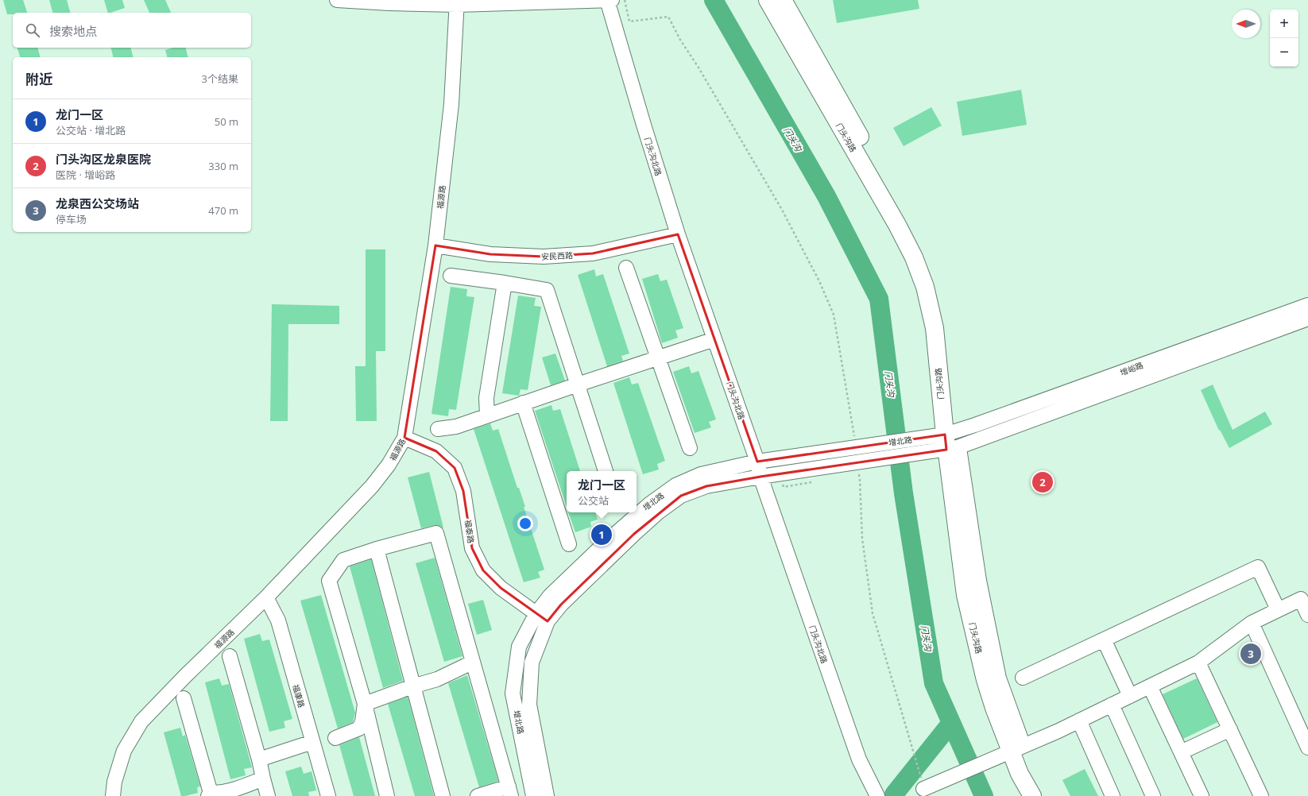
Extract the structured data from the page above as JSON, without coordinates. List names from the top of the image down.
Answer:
{
  "streets": {
    "main road": ["门头沟路"],
    "street": [
      "门头沟北路",
      "福源路",
      "安民西路",
      "增峪路",
      "增北路",
      "福泰路",
      "福康路"
    ]
  },
  "crossings": [
    ["门头沟路", "增峪路"],
    ["门头沟路", "增北路"],
    ["门头沟北路", "安民西路"],
    ["门头沟北路", "增北路"],
    ["福源路", "安民西路"],
    ["福源路", "福泰路"],
    ["福源路", "福康路"],
    ["增峪路", "增北路"],
    ["增北路", "福泰路"]
  ],
  "water": ["门头沟"],
  "north": "left",
  "page": {
    "map_buttons": ["+", "−"],
    "search": "搜索地点",
    "heading": ["附近", "3个结果"],
    "list": [
      {
        "mark": "1",
        "name": "龙门一区",
        "note": "公交站 · 增北路",
        "value": "50 m"
      },
      {
        "mark": "2",
        "name": "门头沟区龙泉医院",
        "note": "医院 · 增峪路",
        "value": "330 m"
      },
      {
        "mark": "3",
        "name": "龙泉西公交场站",
        "note": "停车场",
        "value": "470 m"
      }
    ],
    "pins": ["2", "1", "3"],
    "popup": ["龙门一区", "公交站"]
  }
}
